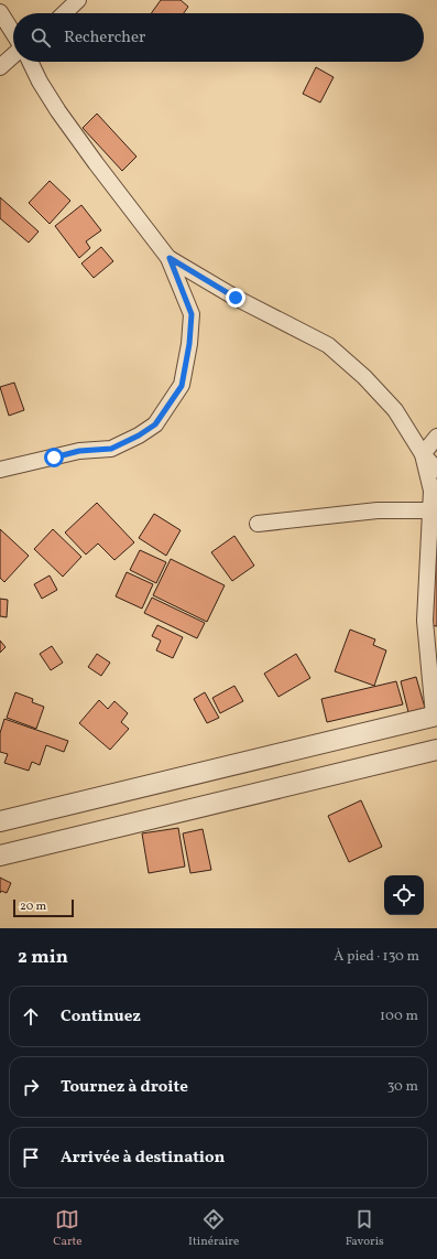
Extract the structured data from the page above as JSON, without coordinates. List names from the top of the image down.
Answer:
{
  "scale_bar": "20 m",
  "page": {
    "search": "Rechercher",
    "scale": "20 m",
    "heading": ["2 min", "À pied · 130 m"],
    "list": [
      ["Continuez", "100 m"],
      ["Tournez à droite", "30 m"],
      "Arrivée à destination"
    ],
    "nav": ["Carte", "Itinéraire", "Favoris"]
  }
}
